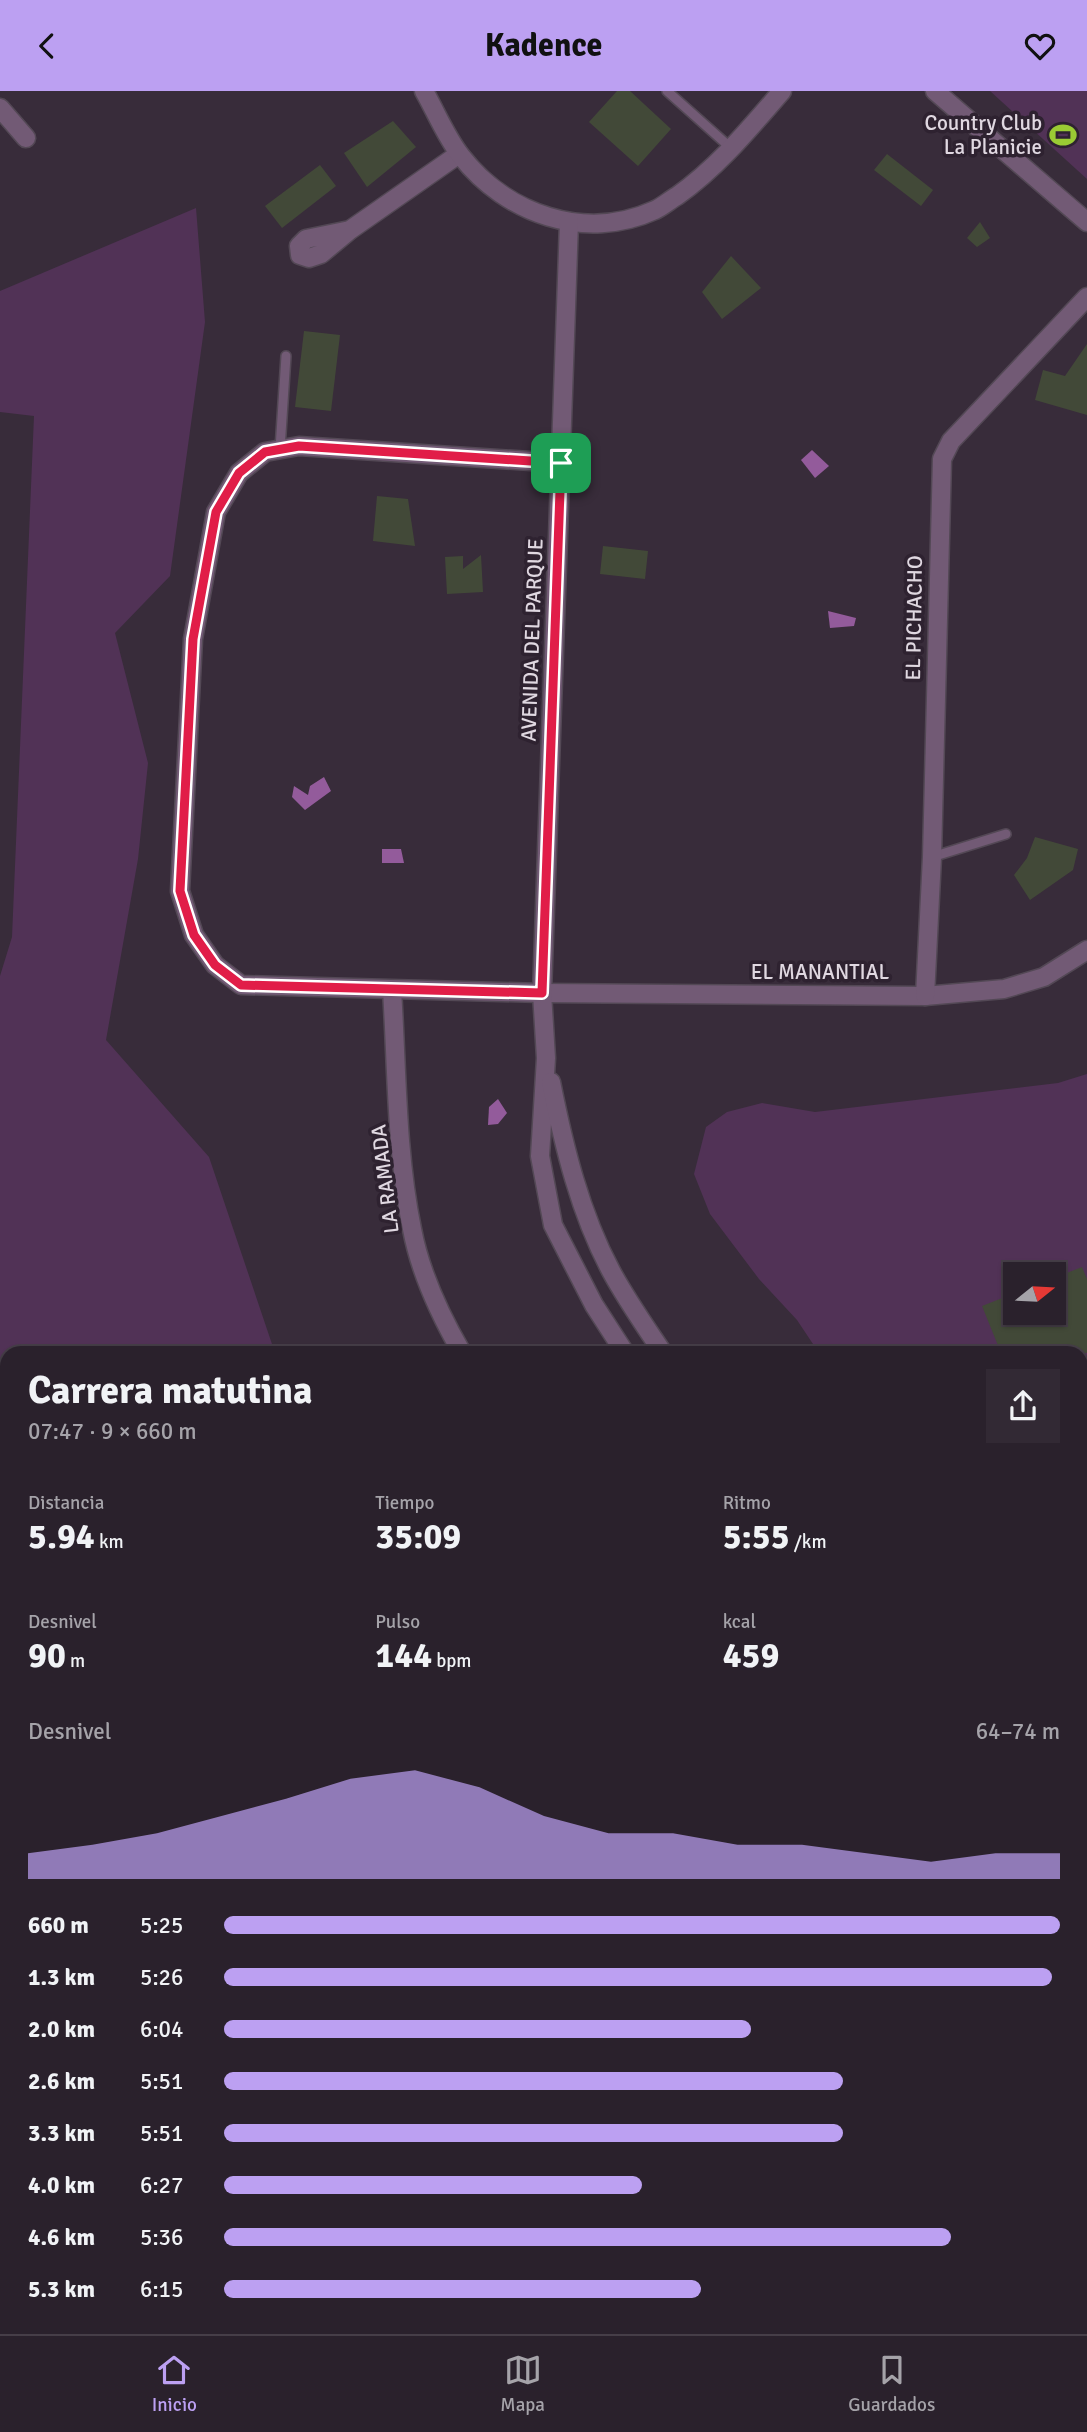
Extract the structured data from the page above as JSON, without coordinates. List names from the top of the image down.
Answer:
{
  "streets": {
    "street": [
      "EL PICHACHO",
      "AVENIDA DEL PARQUE",
      "EL MANANTIAL",
      "LA RAMADA"
    ]
  },
  "crossings": [
    ["EL PICHACHO", "EL MANANTIAL"],
    ["AVENIDA DEL PARQUE", "EL MANANTIAL"],
    ["EL MANANTIAL", "LA RAMADA"]
  ],
  "places": {
    "sports": ["Country Club La Planicie"]
  },
  "north": "right",
  "page": {
    "header": "Kadence",
    "heading": ["Carrera matutina", "07:47 · 9 × 660 m"],
    "stats": [
      ["Distancia", "5.94 km"],
      ["Tiempo", "35:09"],
      ["Ritmo", "5:55 /km"],
      ["Desnivel", "90 m"],
      ["Pulso", "144 bpm"],
      ["kcal", "459"]
    ],
    "chart": ["Desnivel", "64–74 m"],
    "list": [
      {
        "name": "660 m",
        "note": "5:25"
      },
      {
        "name": "1.3 km",
        "note": "5:26"
      },
      {
        "name": "2.0 km",
        "note": "6:04"
      },
      {
        "name": "2.6 km",
        "note": "5:51"
      },
      {
        "name": "3.3 km",
        "note": "5:51"
      },
      {
        "name": "4.0 km",
        "note": "6:27"
      },
      {
        "name": "4.6 km",
        "note": "5:36"
      },
      {
        "name": "5.3 km",
        "note": "6:15"
      }
    ],
    "tabs": ["Inicio", "Mapa", "Guardados"]
  }
}
